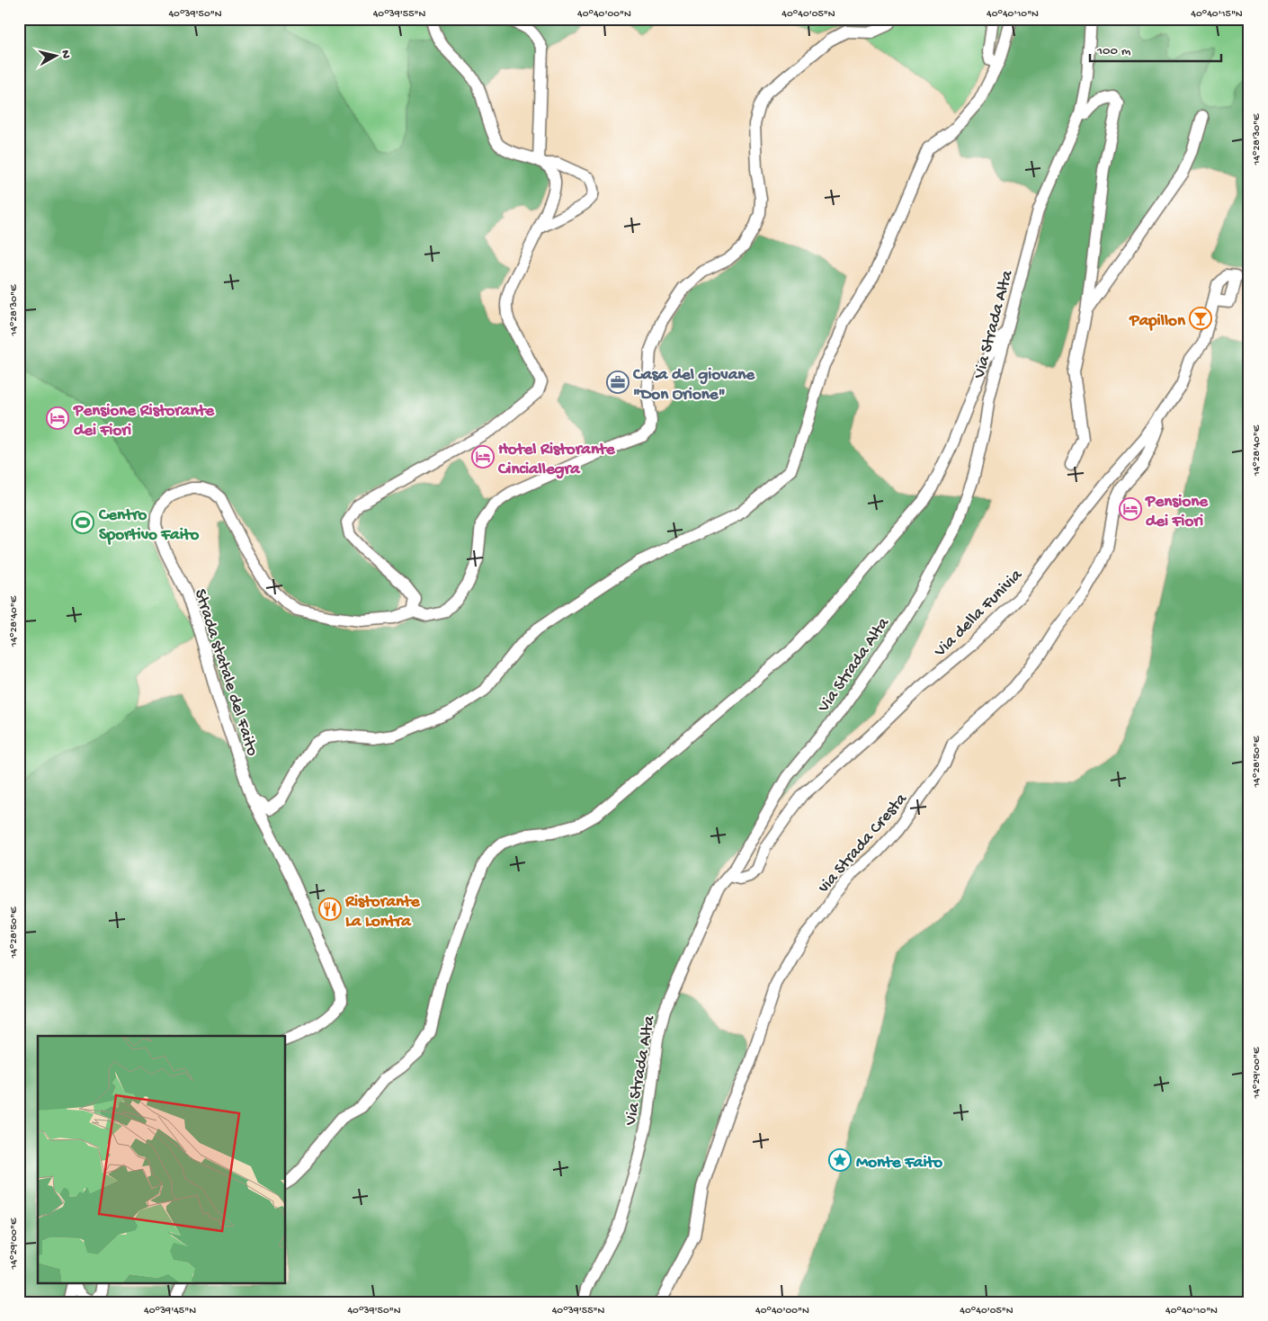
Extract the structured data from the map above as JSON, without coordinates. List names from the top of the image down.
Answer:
{
  "streets": {
    "street": [
      "Via Strada Alta",
      "Via della Funivia",
      "Strada statale del Faito",
      "via Strada Cresta"
    ]
  },
  "crossings": [
    ["Via Strada Alta", "Via della Funivia"],
    ["Via della Funivia", "via Strada Cresta"]
  ],
  "places": {
    "bar": ["Papillon"],
    "office": ["Casa del giovane \"Don Orione\""],
    "hotel": ["Pensione Ristorante dei Fiori", "Hotel Ristorante Cinciallegra", "Pensione dei Fiori"],
    "sports": ["Centro Sportivo Faito"],
    "restaurant": ["Ristorante La Lontra"],
    "place": ["Monte Faito"]
  },
  "scale_bar": "100 m",
  "north": "right",
  "coordinates": [
    "40°39'50\"N",
    "40°39'55\"N",
    "40°40'00\"N",
    "40°40'05\"N",
    "40°40'10\"N",
    "40°40'15\"N",
    "14°28'30\"E",
    "14°28'40\"E",
    "14°28'50\"E",
    "14°29'00\"E",
    "40°39'45\"N"
  ]
}
